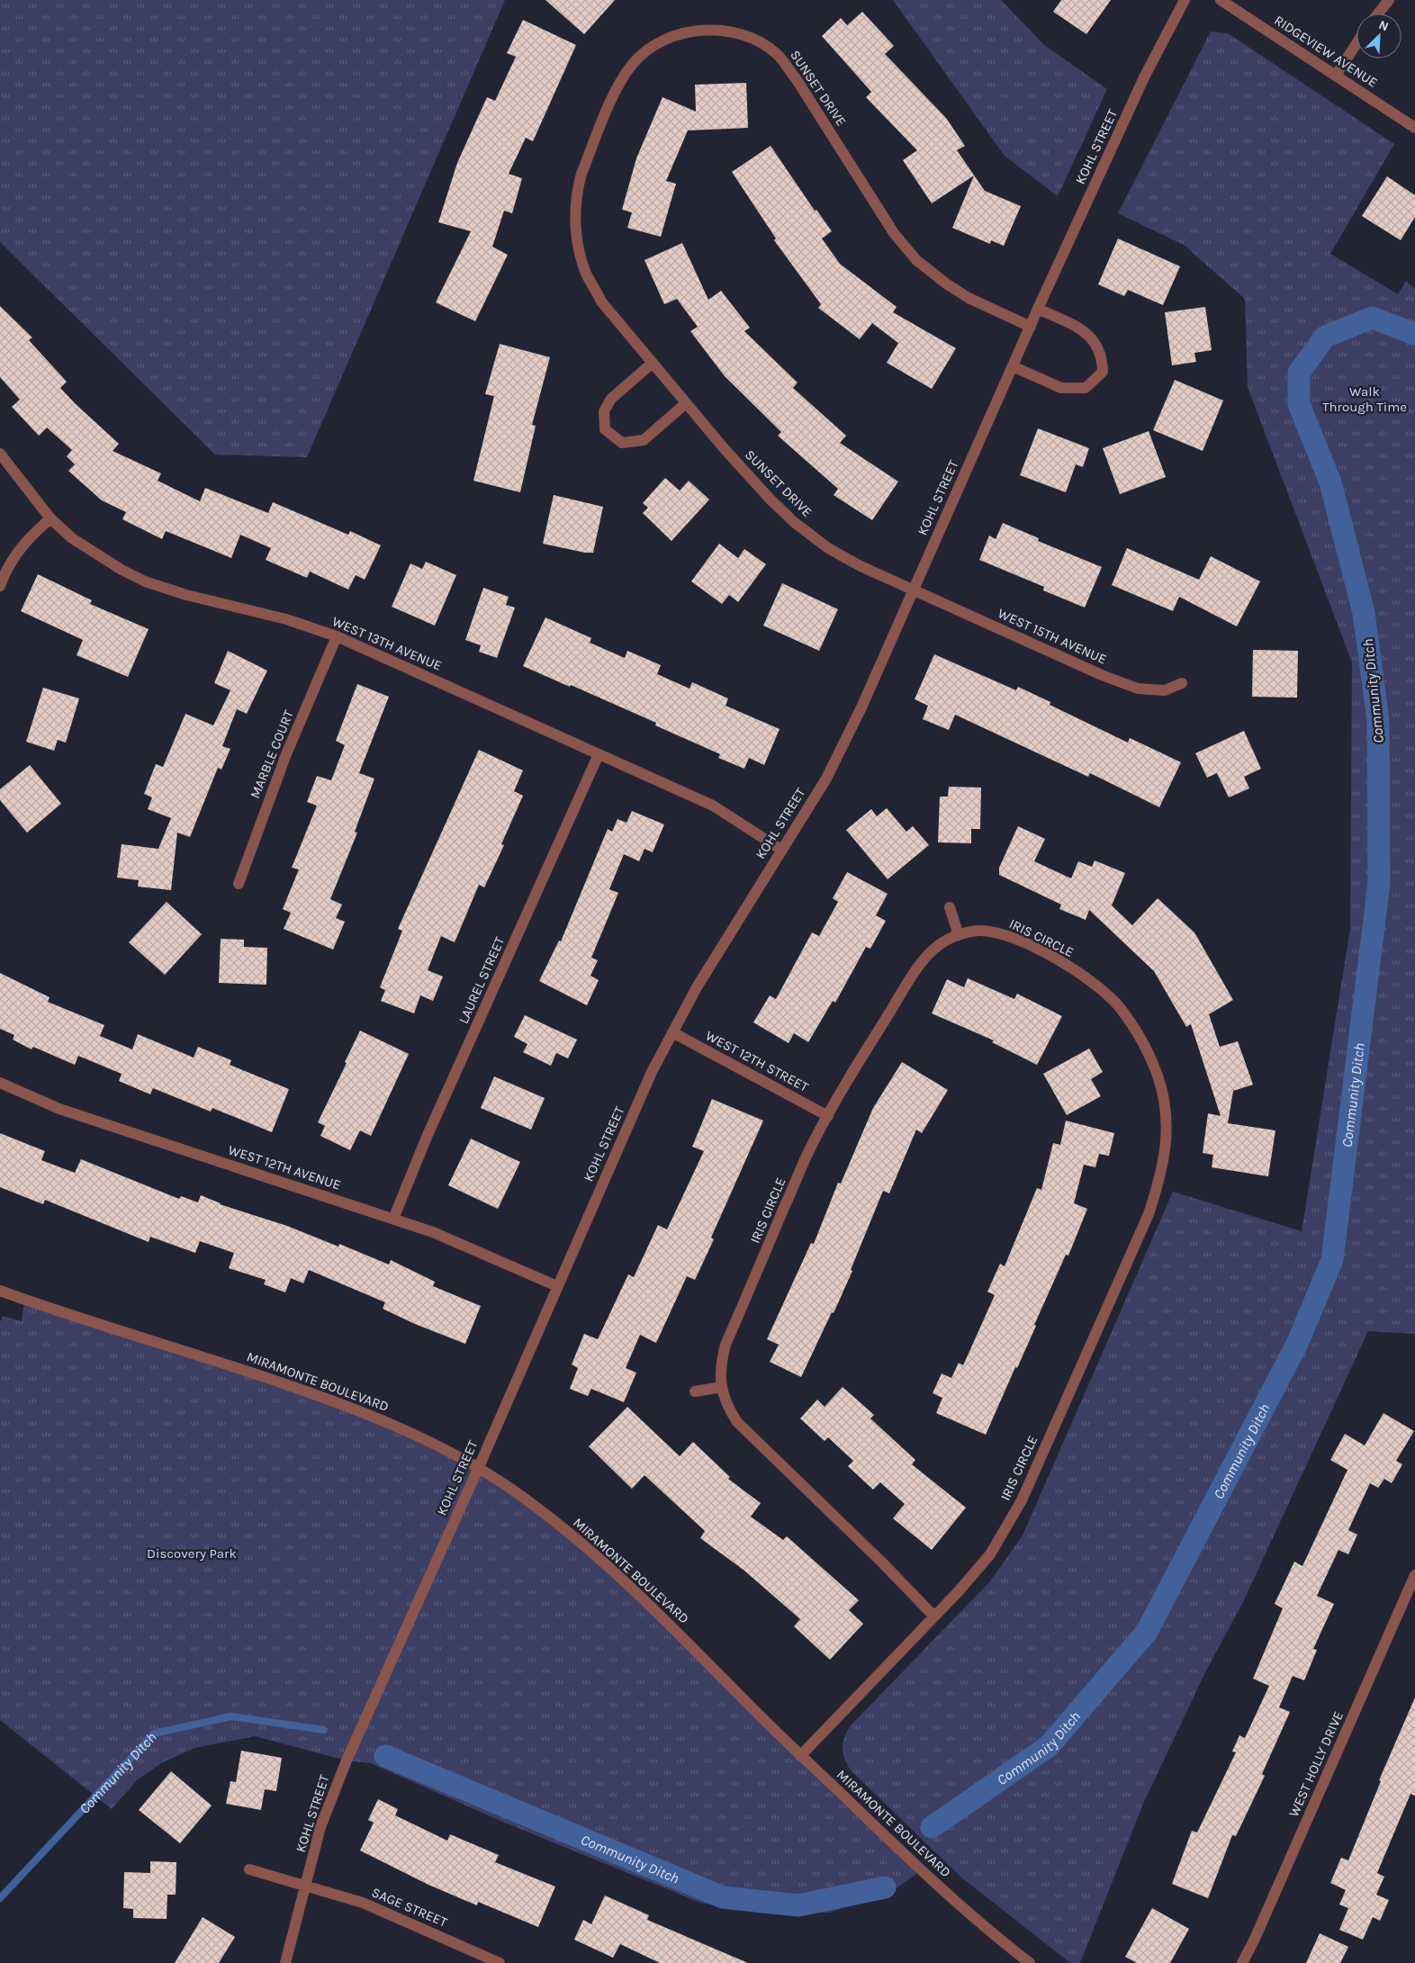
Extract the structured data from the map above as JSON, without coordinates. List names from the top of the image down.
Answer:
{
  "streets": {
    "street": [
      "RIDGEVIEW AVENUE",
      "SUNSET DRIVE",
      "KOHL STREET",
      "WEST 15TH AVENUE",
      "WEST 13TH AVENUE",
      "MARBLE COURT",
      "IRIS CIRCLE",
      "LAUREL STREET",
      "WEST 12TH STREET",
      "WEST 12TH AVENUE",
      "MIRAMONTE BOULEVARD",
      "WEST HOLLY DRIVE",
      "SAGE STREET"
    ]
  },
  "crossings": [
    ["SUNSET DRIVE", "KOHL STREET"],
    ["SUNSET DRIVE", "WEST 15TH AVENUE"],
    ["KOHL STREET", "WEST 15TH AVENUE"],
    ["KOHL STREET", "WEST 13TH AVENUE"],
    ["KOHL STREET", "WEST 12TH STREET"],
    ["KOHL STREET", "WEST 12TH AVENUE"],
    ["KOHL STREET", "MIRAMONTE BOULEVARD"],
    ["KOHL STREET", "SAGE STREET"],
    ["WEST 13TH AVENUE", "MARBLE COURT"],
    ["WEST 13TH AVENUE", "LAUREL STREET"],
    ["IRIS CIRCLE", "WEST 12TH STREET"],
    ["IRIS CIRCLE", "MIRAMONTE BOULEVARD"],
    ["LAUREL STREET", "WEST 12TH AVENUE"]
  ],
  "water": ["Community Ditch"],
  "parks": ["Walk Through Time", "Discovery Park"],
  "north": "top right"
}
